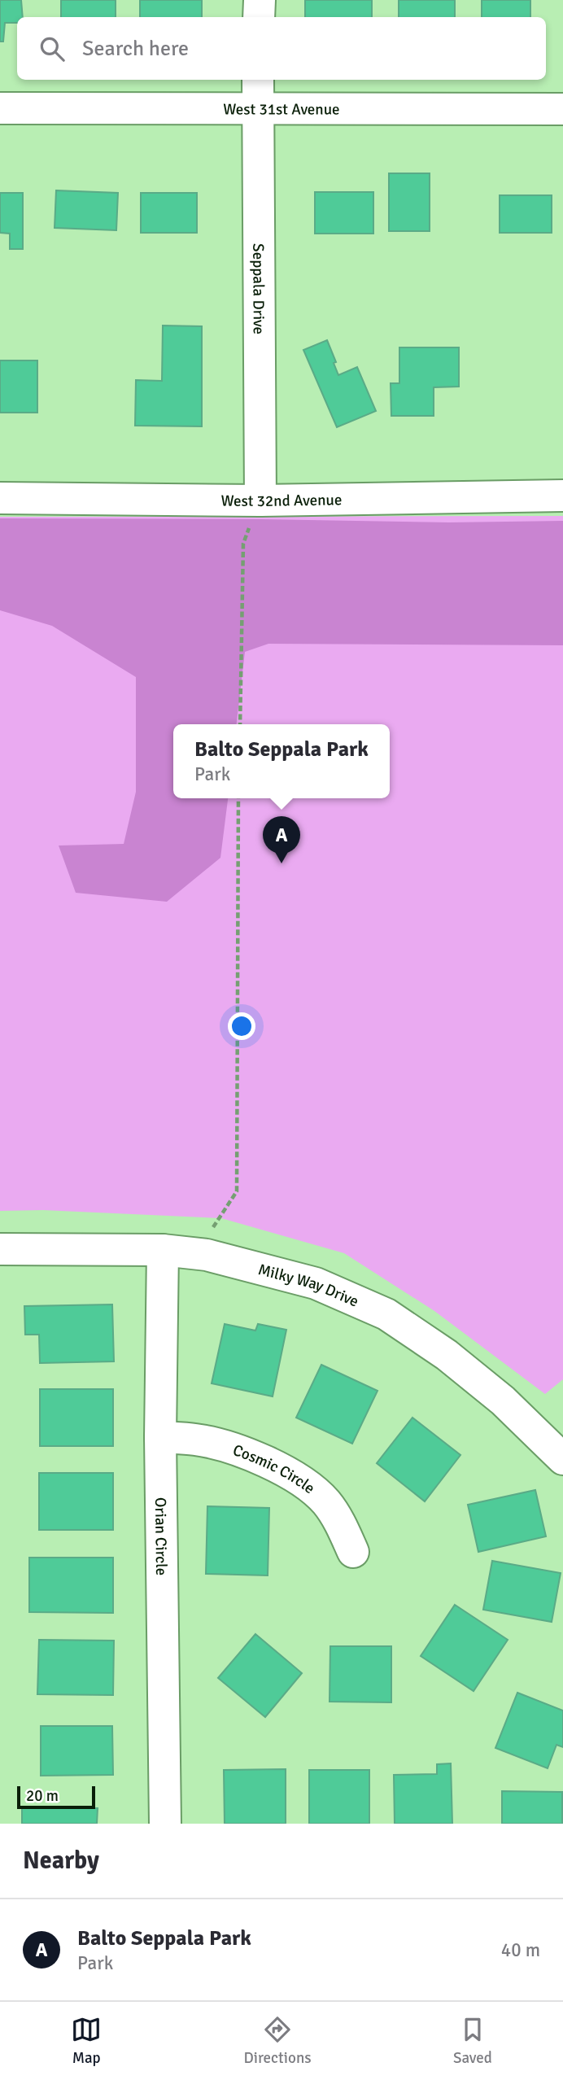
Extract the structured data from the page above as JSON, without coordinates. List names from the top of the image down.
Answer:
{
  "streets": {
    "street": [
      "West 31st Avenue",
      "Seppala Drive",
      "West 32nd Avenue",
      "Milky Way Drive",
      "Cosmic Circle",
      "Orian Circle"
    ]
  },
  "crossings": [
    ["West 31st Avenue", "Seppala Drive"],
    ["Seppala Drive", "West 32nd Avenue"],
    ["Milky Way Drive", "Orian Circle"],
    ["Cosmic Circle", "Orian Circle"]
  ],
  "scale_bar": "20 m",
  "page": {
    "search": "Search here",
    "popup": ["Balto Seppala Park", "Park"],
    "pins": "A",
    "scale": "20 m",
    "heading": "Nearby",
    "list": [
      {
        "mark": "A",
        "name": "Balto Seppala Park",
        "note": "Park",
        "value": "40 m"
      }
    ],
    "nav": ["Map", "Directions", "Saved"]
  }
}
